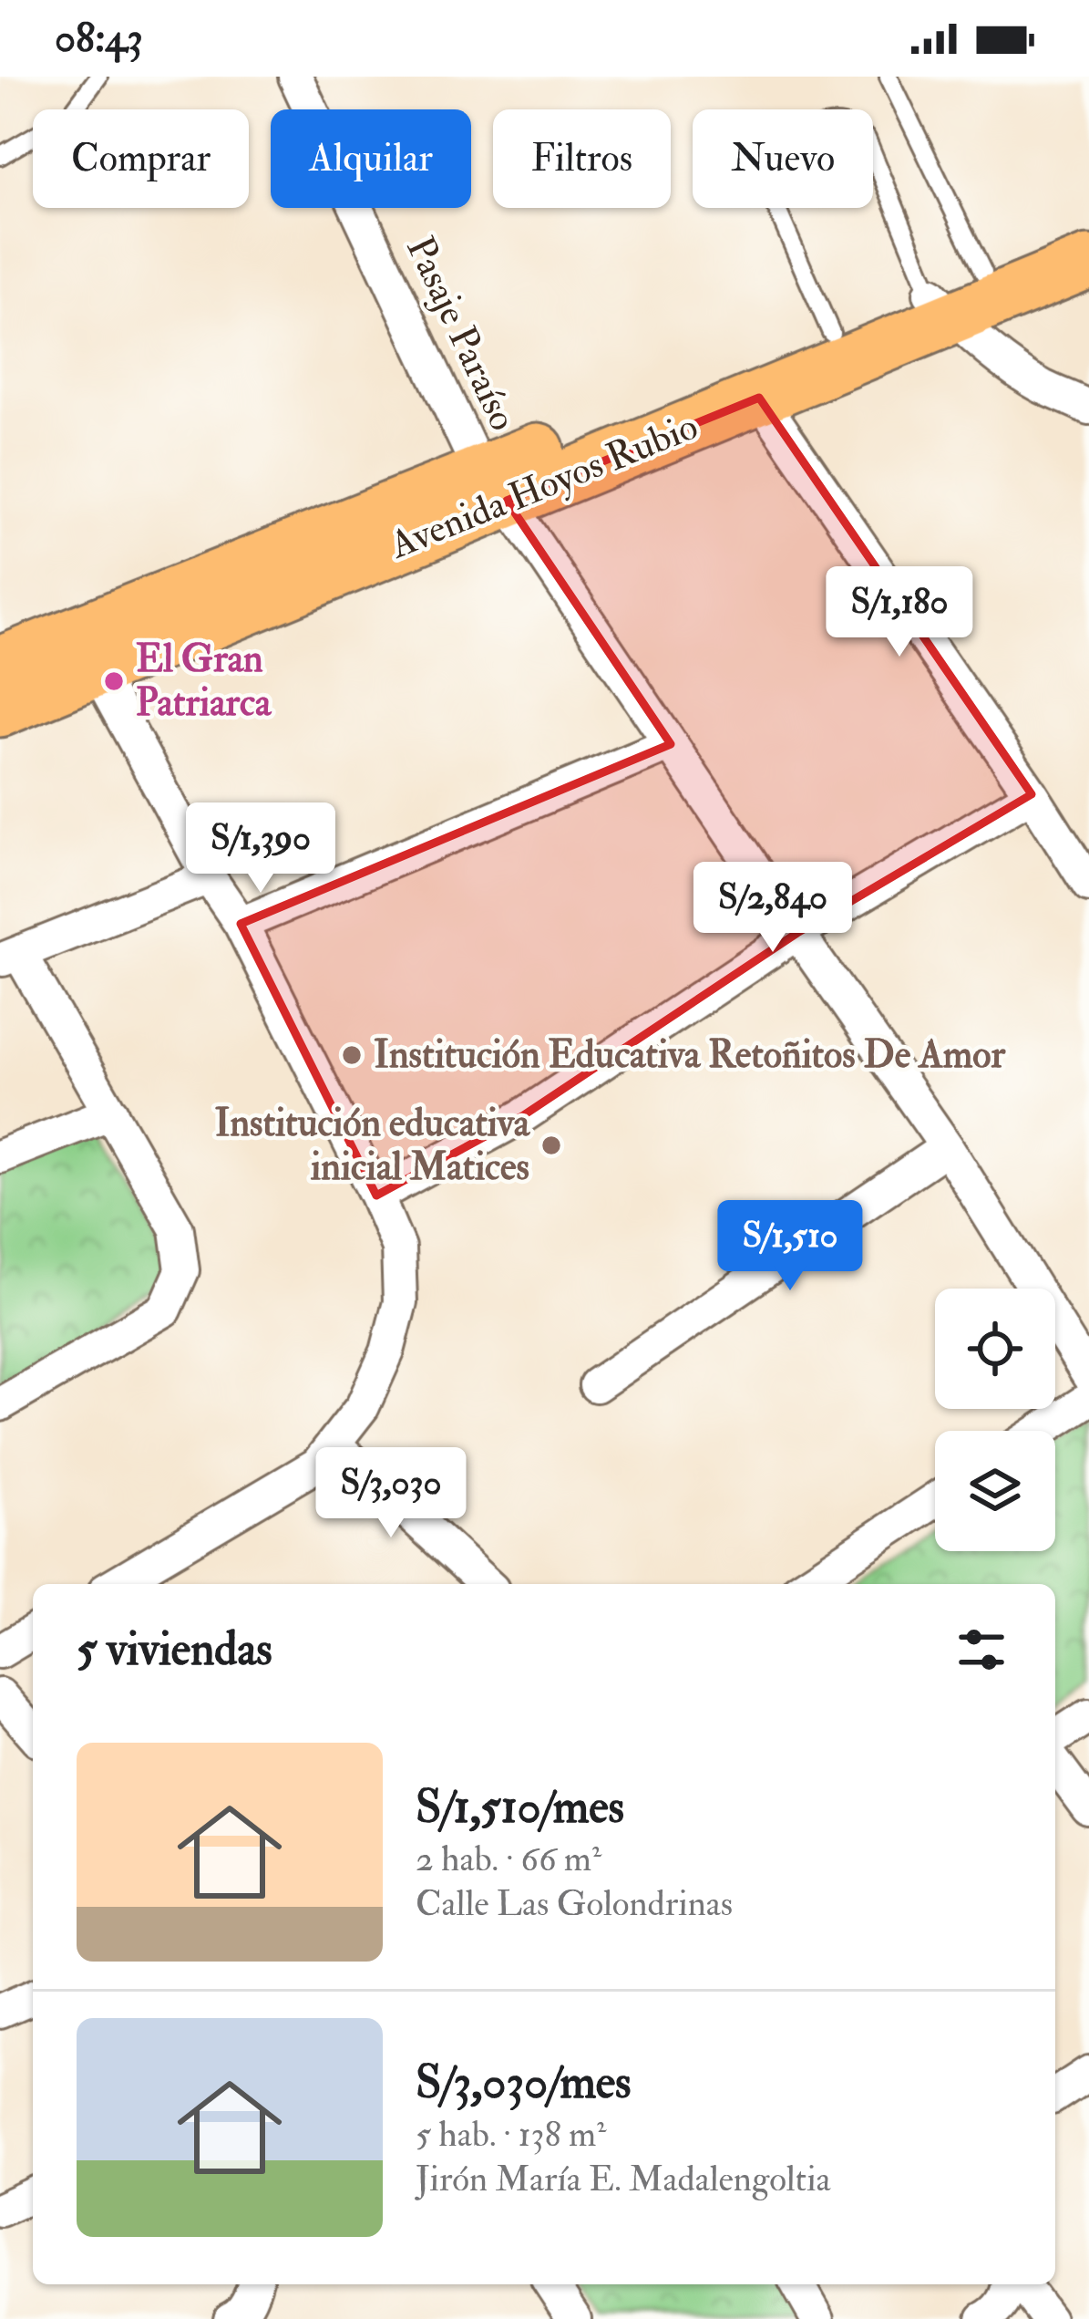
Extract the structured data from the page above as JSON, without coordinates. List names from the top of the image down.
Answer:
{
  "streets": {
    "main road": ["Avenida Hoyos Rubio"],
    "street": ["Pasaje Paraíso"]
  },
  "crossings": [
    ["Pasaje Paraíso", "Avenida Hoyos Rubio"]
  ],
  "places": ["El Gran Patriarca", "Institución Educativa Retoñitos De Amor", "Institución educativa inicial Matices"],
  "page": {
    "status": "08:43",
    "chip": [
      "Comprar",
      "Alquilar",
      "Filtros",
      "Nuevo"
    ],
    "price": [
      "S/1,180",
      "S/1,390",
      "S/2,840",
      "S/1,510",
      "S/3,030"
    ],
    "heading": "5 viviendas",
    "list": [
      {
        "name": "S/1,510/mes",
        "note": "2 hab. · 66 m² · Calle Las Golondrinas"
      },
      {
        "name": "S/3,030/mes",
        "note": "5 hab. · 138 m² · Jirón María E. Madalengoltia"
      }
    ]
  }
}
